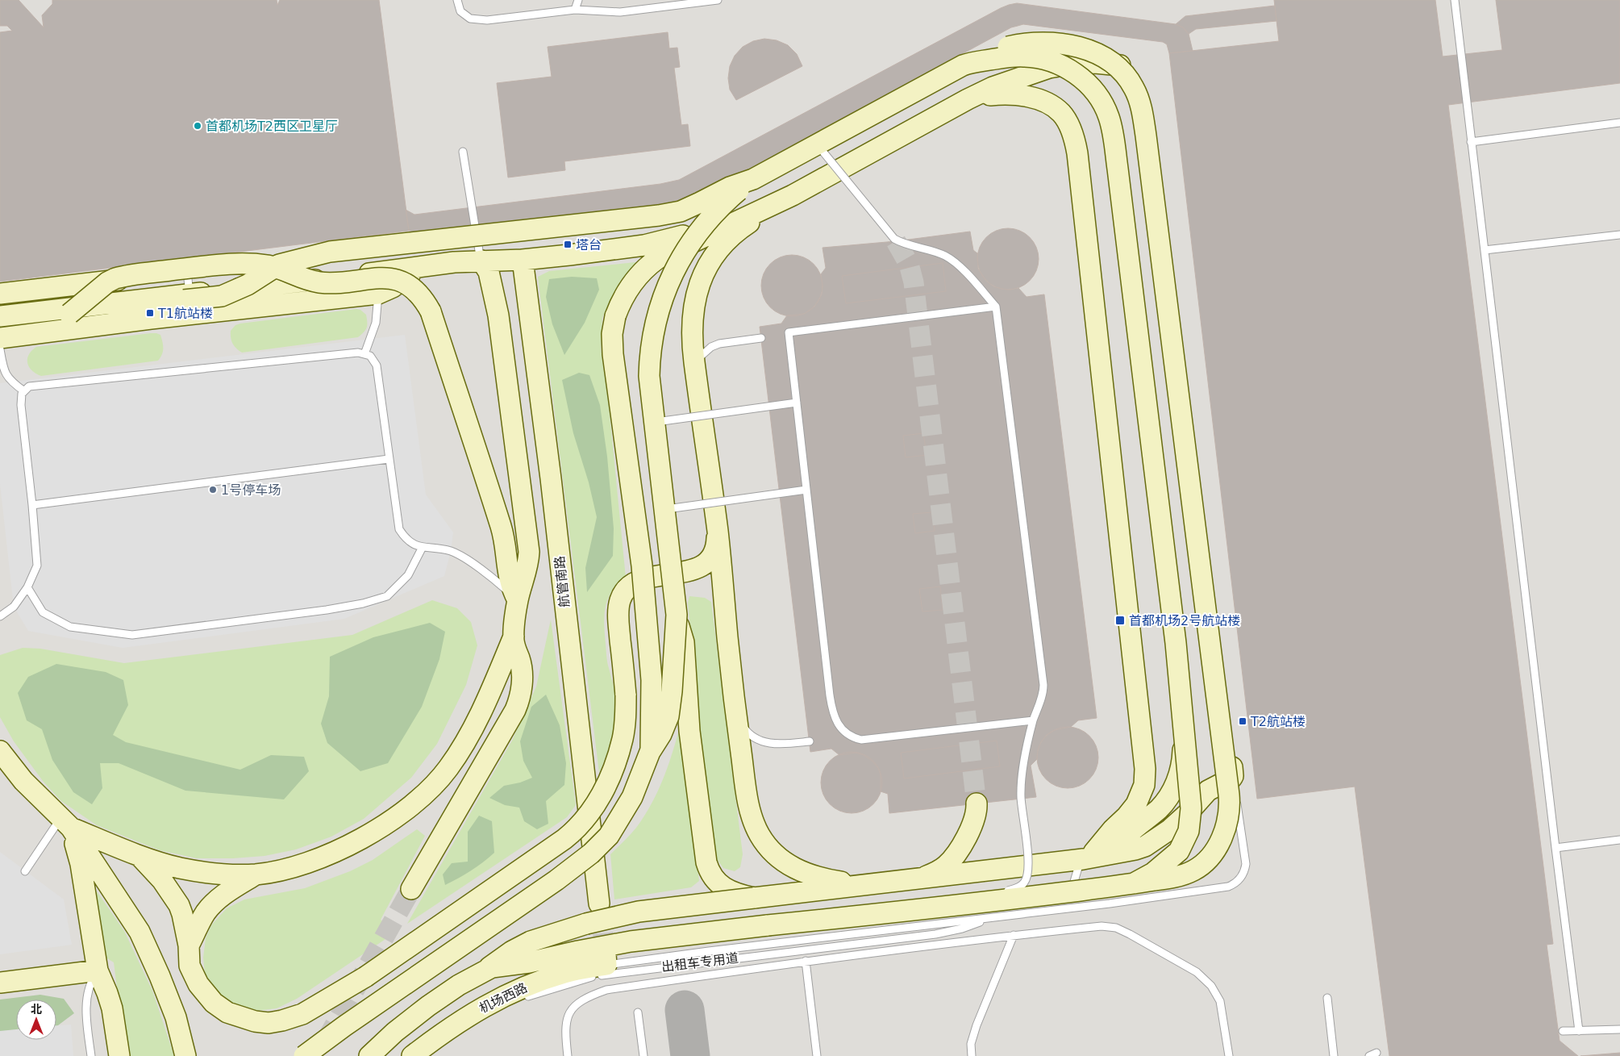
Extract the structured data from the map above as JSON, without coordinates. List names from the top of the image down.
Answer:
{
  "streets": {
    "street": ["航管南路", "机场西路"],
    "lane": ["出租车专用道"]
  },
  "places": {
    "other": ["首都机场T2西区卫星厅", "1号停车场"],
    "transit": [
      "塔台",
      "T1航站楼",
      "首都机场2号航站楼",
      "T2航站楼"
    ]
  },
  "north": "top"
}
